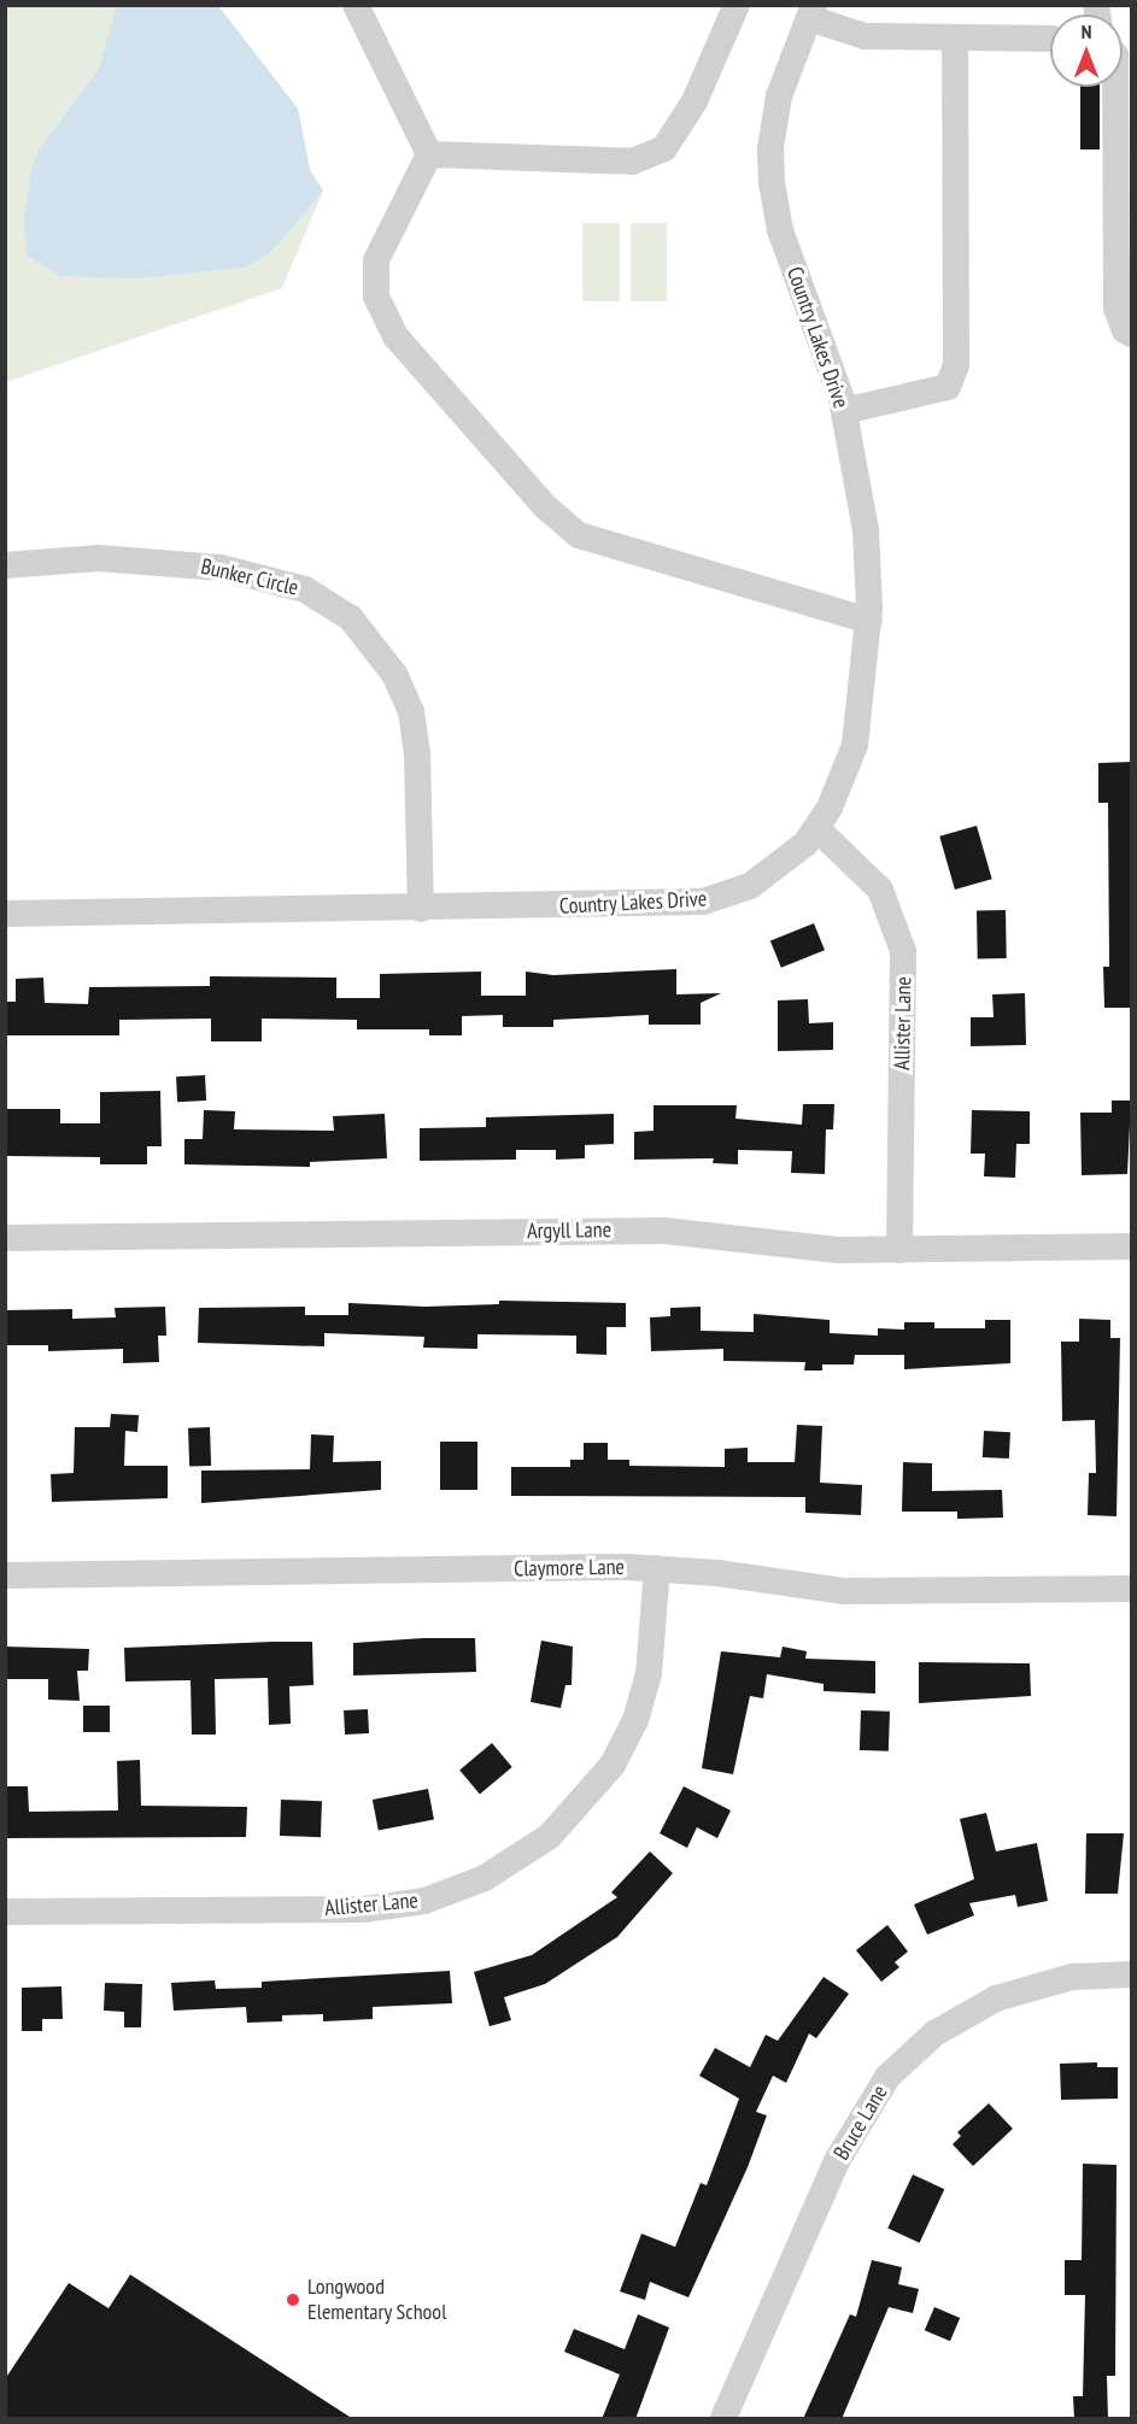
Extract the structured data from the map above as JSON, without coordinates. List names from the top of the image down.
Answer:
{
  "streets": {
    "street": [
      "Country Lakes Drive",
      "Bunker Circle",
      "Allister Lane",
      "Argyll Lane",
      "Claymore Lane",
      "Bruce Lane"
    ]
  },
  "crossings": [
    ["Country Lakes Drive", "Bunker Circle"],
    ["Country Lakes Drive", "Allister Lane"],
    ["Allister Lane", "Argyll Lane"],
    ["Allister Lane", "Claymore Lane"]
  ],
  "places": ["Longwood Elementary School"],
  "north": "top"
}
